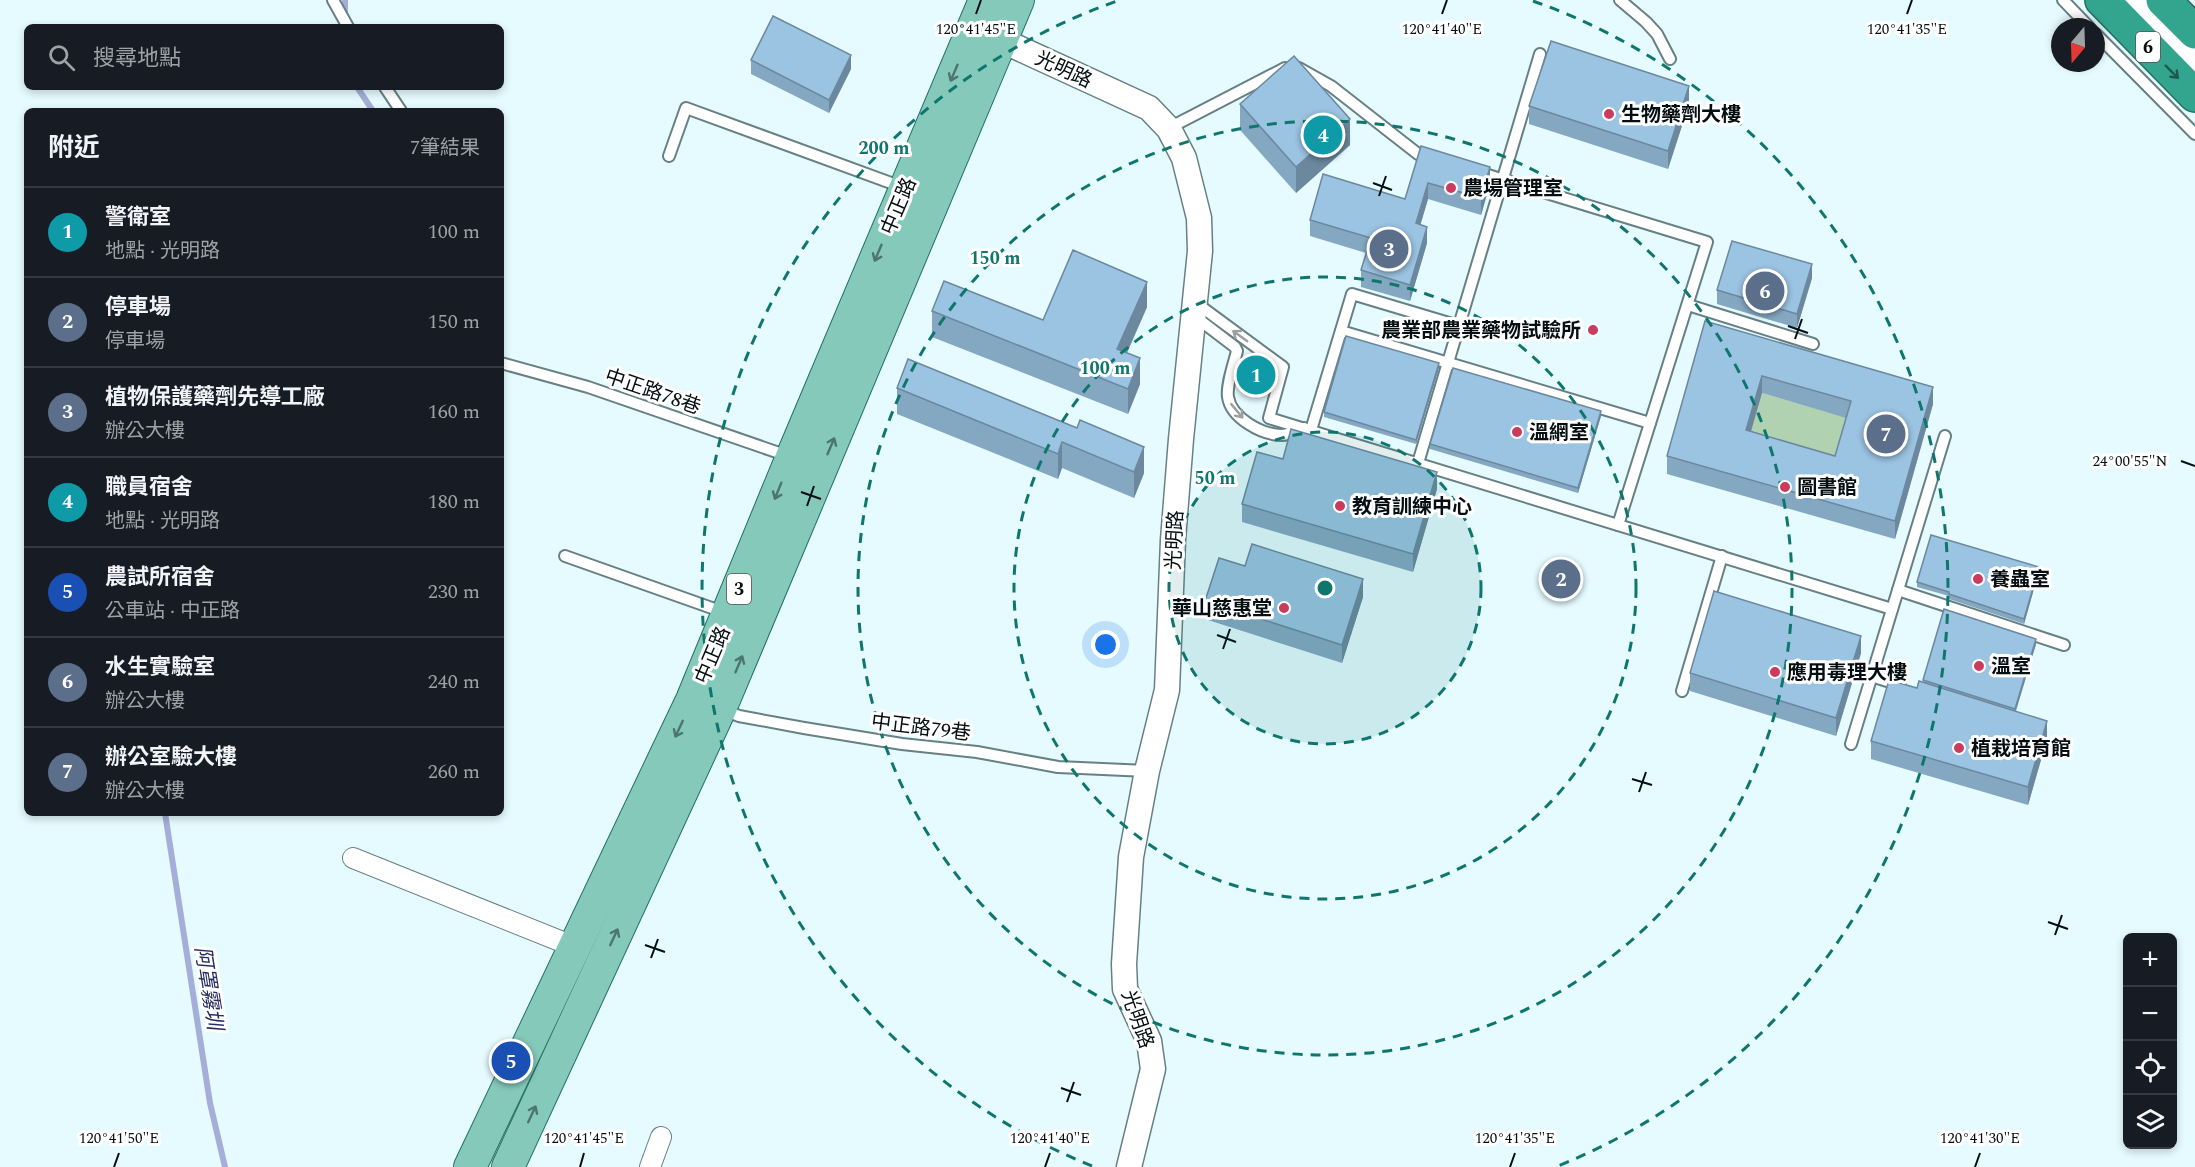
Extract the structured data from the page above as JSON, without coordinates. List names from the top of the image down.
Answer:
{
  "streets": {
    "highway": ["6"],
    "main road": ["中正路", "3"],
    "street": ["光明路"],
    "lane": ["中正路78巷", "中正路79巷"]
  },
  "crossings": [
    ["光明路", "中正路"],
    ["光明路", "中正路79巷"],
    ["中正路", "中正路78巷"],
    ["中正路", "中正路79巷"]
  ],
  "water": ["阿罩霧圳"],
  "places": [
    "生物藥劑大樓",
    "農場管理室",
    "農業部農業藥物試驗所",
    "溫網室",
    "圖書館",
    "教育訓練中心",
    "養蟲室",
    "華山慈惠堂",
    "溫室",
    "應用毒理大樓",
    "植栽培育館"
  ],
  "north": "bottom",
  "page": {
    "search": "搜尋地點",
    "heading": ["附近", "7筆結果"],
    "pins": [
      "4",
      "3",
      "6",
      "1",
      "7",
      "2",
      "5"
    ],
    "list": [
      {
        "mark": "1",
        "name": "警衛室",
        "note": "地點 · 光明路",
        "value": "100 m"
      },
      {
        "mark": "2",
        "name": "停車場",
        "note": "停車場",
        "value": "150 m"
      },
      {
        "mark": "3",
        "name": "植物保護藥劑先導工廠",
        "note": "辦公大樓",
        "value": "160 m"
      },
      {
        "mark": "4",
        "name": "職員宿舍",
        "note": "地點 · 光明路",
        "value": "180 m"
      },
      {
        "mark": "5",
        "name": "農試所宿舍",
        "note": "公車站 · 中正路",
        "value": "230 m"
      },
      {
        "mark": "6",
        "name": "水生實驗室",
        "note": "辦公大樓",
        "value": "240 m"
      },
      {
        "mark": "7",
        "name": "辦公室驗大樓",
        "note": "辦公大樓",
        "value": "260 m"
      }
    ],
    "map_buttons": ["+", "−"]
  },
  "coordinates": [
    "120°41'40\"E",
    "120°41'35\"E",
    "120°41'45\"E",
    "24°00'55\"N",
    "120°41'50\"E",
    "120°41'30\"E"
  ],
  "rings": [
    "200 m",
    "150 m",
    "100 m",
    "50 m"
  ]
}
